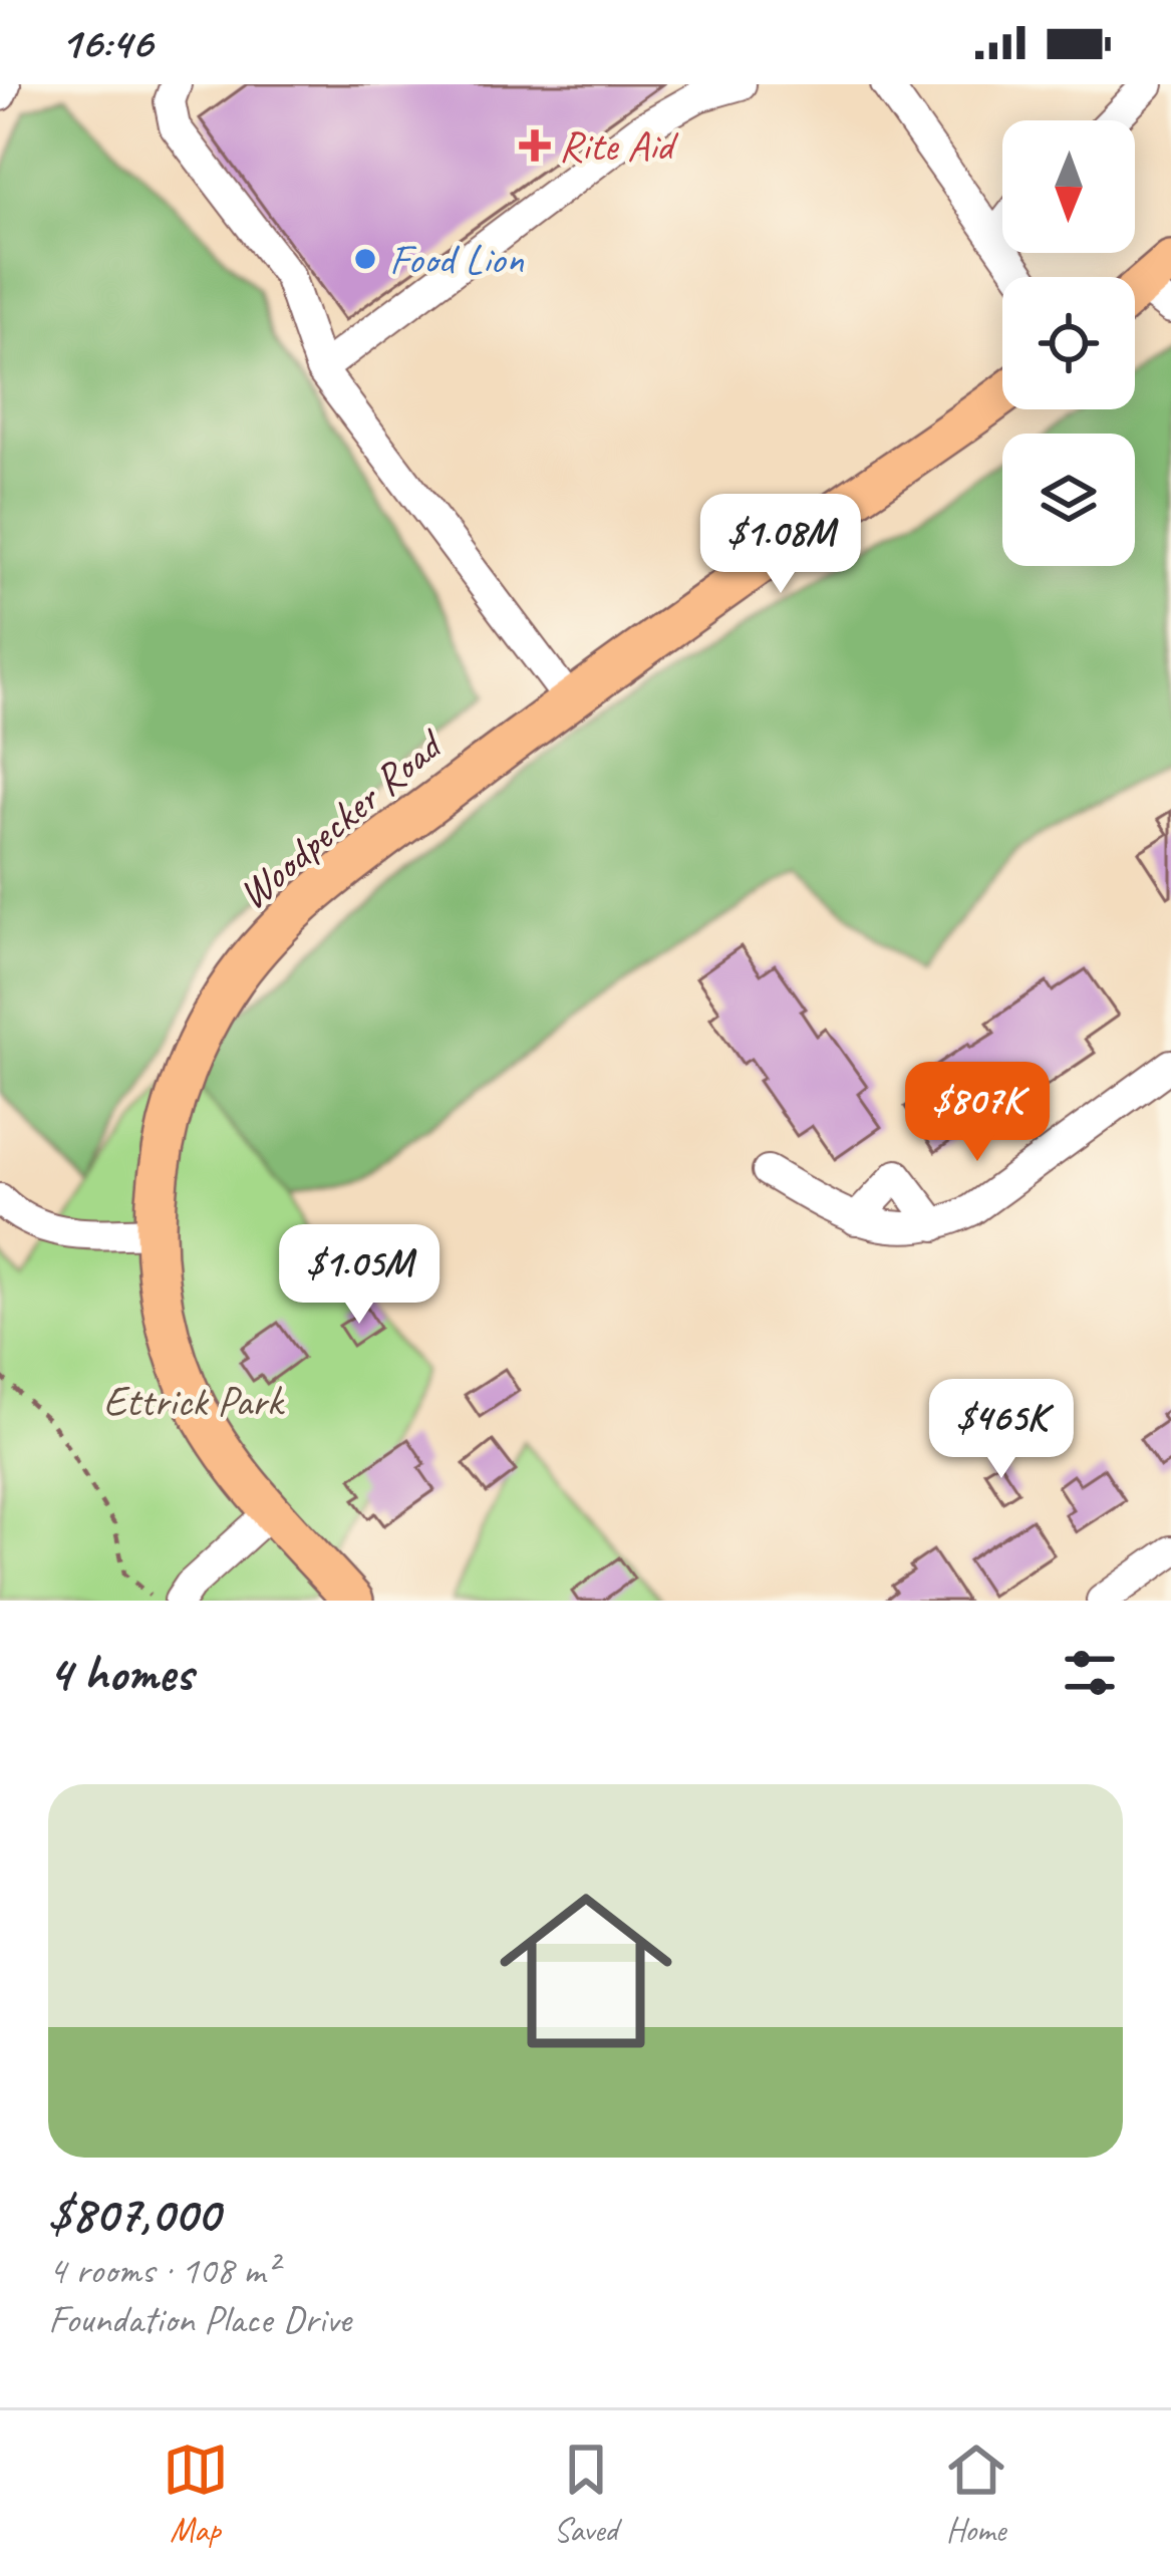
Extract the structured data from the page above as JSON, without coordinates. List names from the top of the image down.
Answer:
{
  "streets": {
    "main road": ["Woodpecker Road"]
  },
  "parks": ["Ettrick Park"],
  "places": {
    "health": ["Rite Aid"],
    "other": ["Food Lion"]
  },
  "north": "bottom",
  "page": {
    "status": "16:46",
    "price": [
      "$1.08M",
      "$807K",
      "$1.05M",
      "$465K"
    ],
    "heading": "4 homes",
    "list": [
      {
        "name": "$807,000",
        "note": "4 rooms · 108 m² · Foundation Place Drive"
      }
    ],
    "tabs": ["Map", "Saved", "Home"]
  }
}
